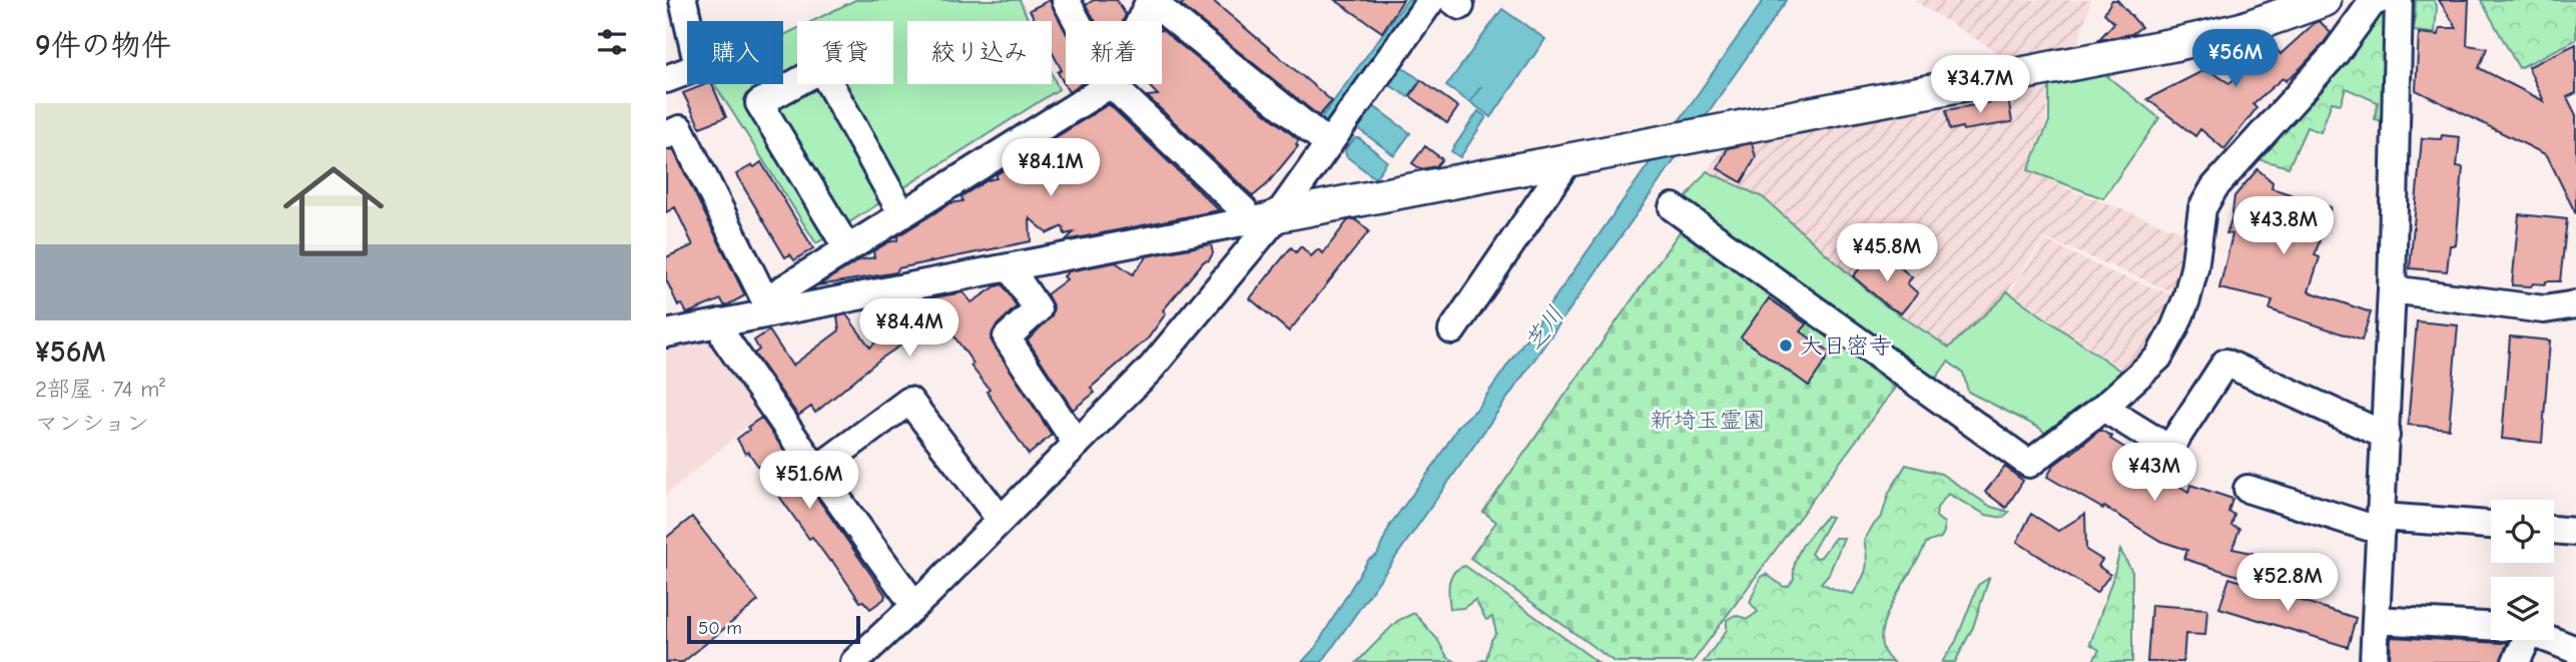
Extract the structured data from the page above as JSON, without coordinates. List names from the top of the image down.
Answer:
{
  "water": ["芝川"],
  "parks": ["新埼玉霊園"],
  "places": ["大日密寺"],
  "scale_bar": "50 m",
  "page": {
    "heading": "9件の物件",
    "chip": [
      "購入",
      "賃貸",
      "絞り込み",
      "新着"
    ],
    "price": [
      "¥56M",
      "¥34.7M",
      "¥84.1M",
      "¥43.8M",
      "¥45.8M",
      "¥84.4M",
      "¥43M",
      "¥51.6M",
      "¥52.8M"
    ],
    "list": [
      {
        "name": "¥56M",
        "note": "2部屋 · 74 m² · マンション"
      }
    ],
    "scale": "50 m"
  }
}
